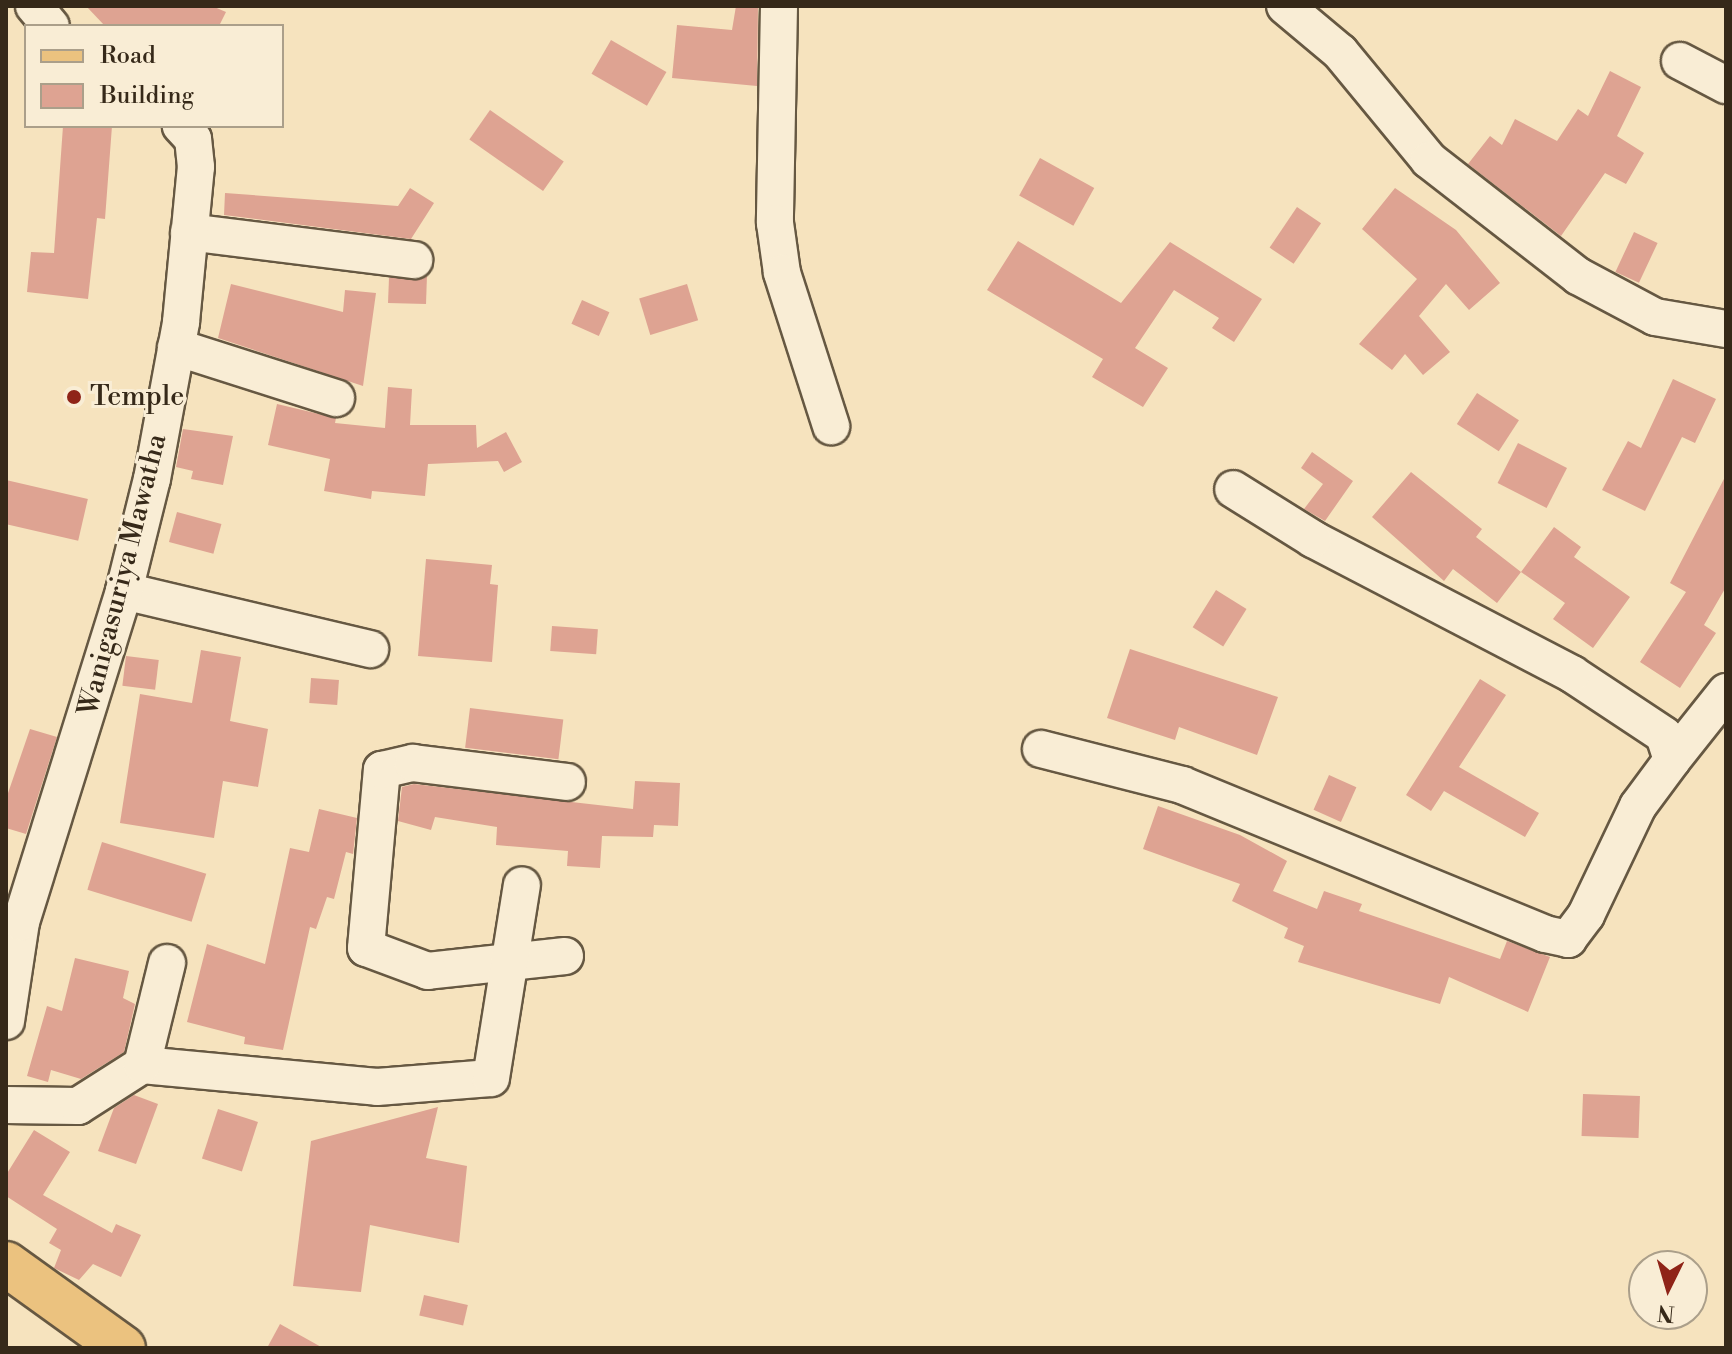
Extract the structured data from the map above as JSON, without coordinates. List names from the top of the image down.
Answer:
{
  "streets": {
    "street": ["Wanigasuriya Mawatha"]
  },
  "places": ["Temple"],
  "legend": ["Road", "Building"],
  "north": "bottom"
}
